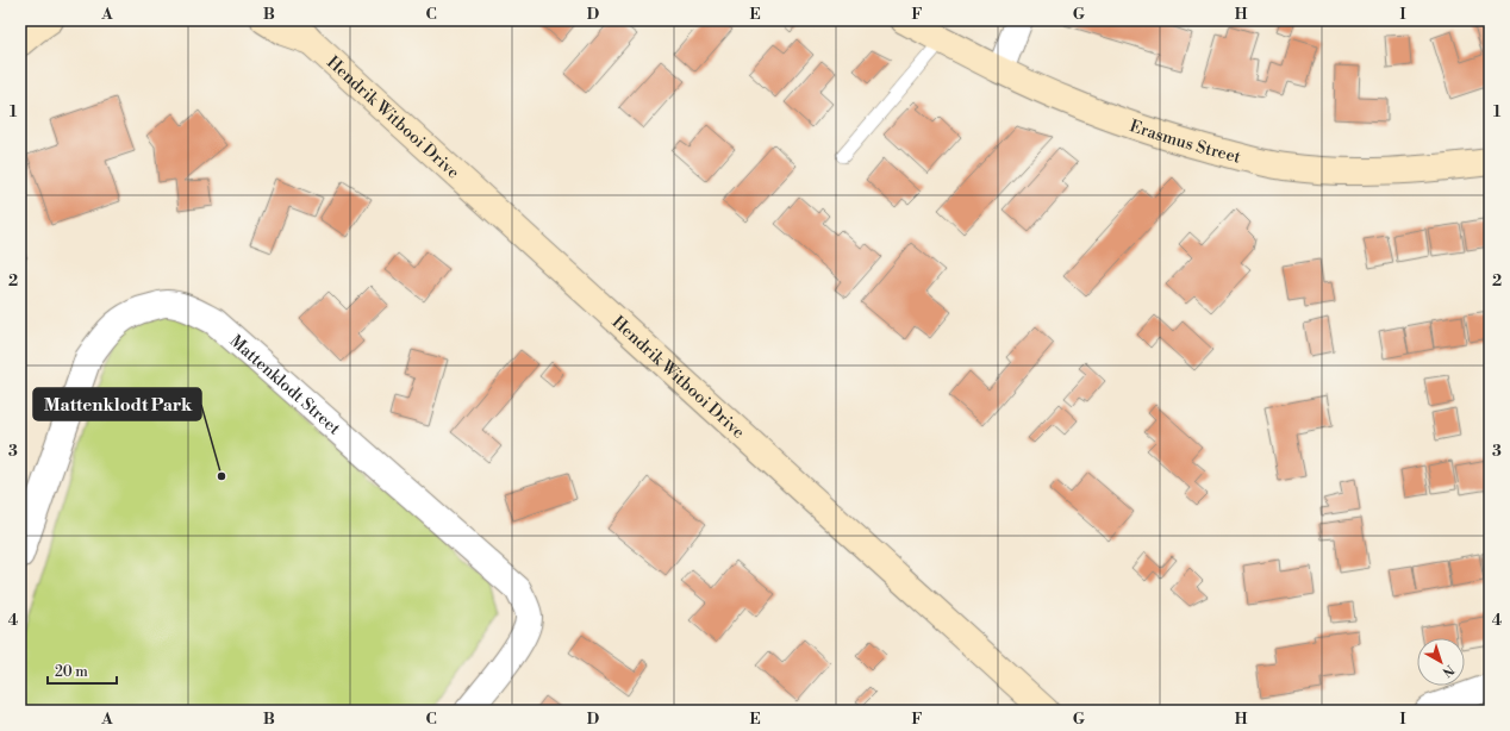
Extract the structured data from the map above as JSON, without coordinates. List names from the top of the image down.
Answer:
{
  "streets": {
    "main road": ["Hendrik Witbooi Drive", "Erasmus Street"],
    "street": ["Mattenklodt Street"]
  },
  "places": ["Mattenklodt Park"],
  "scale_bar": "20 m",
  "north": "bottom right",
  "grid": {
    "columns": [
      "A",
      "B",
      "C",
      "D",
      "E",
      "F",
      "G",
      "H",
      "I"
    ],
    "rows": [
      "1",
      "2",
      "3",
      "4"
    ]
  }
}
